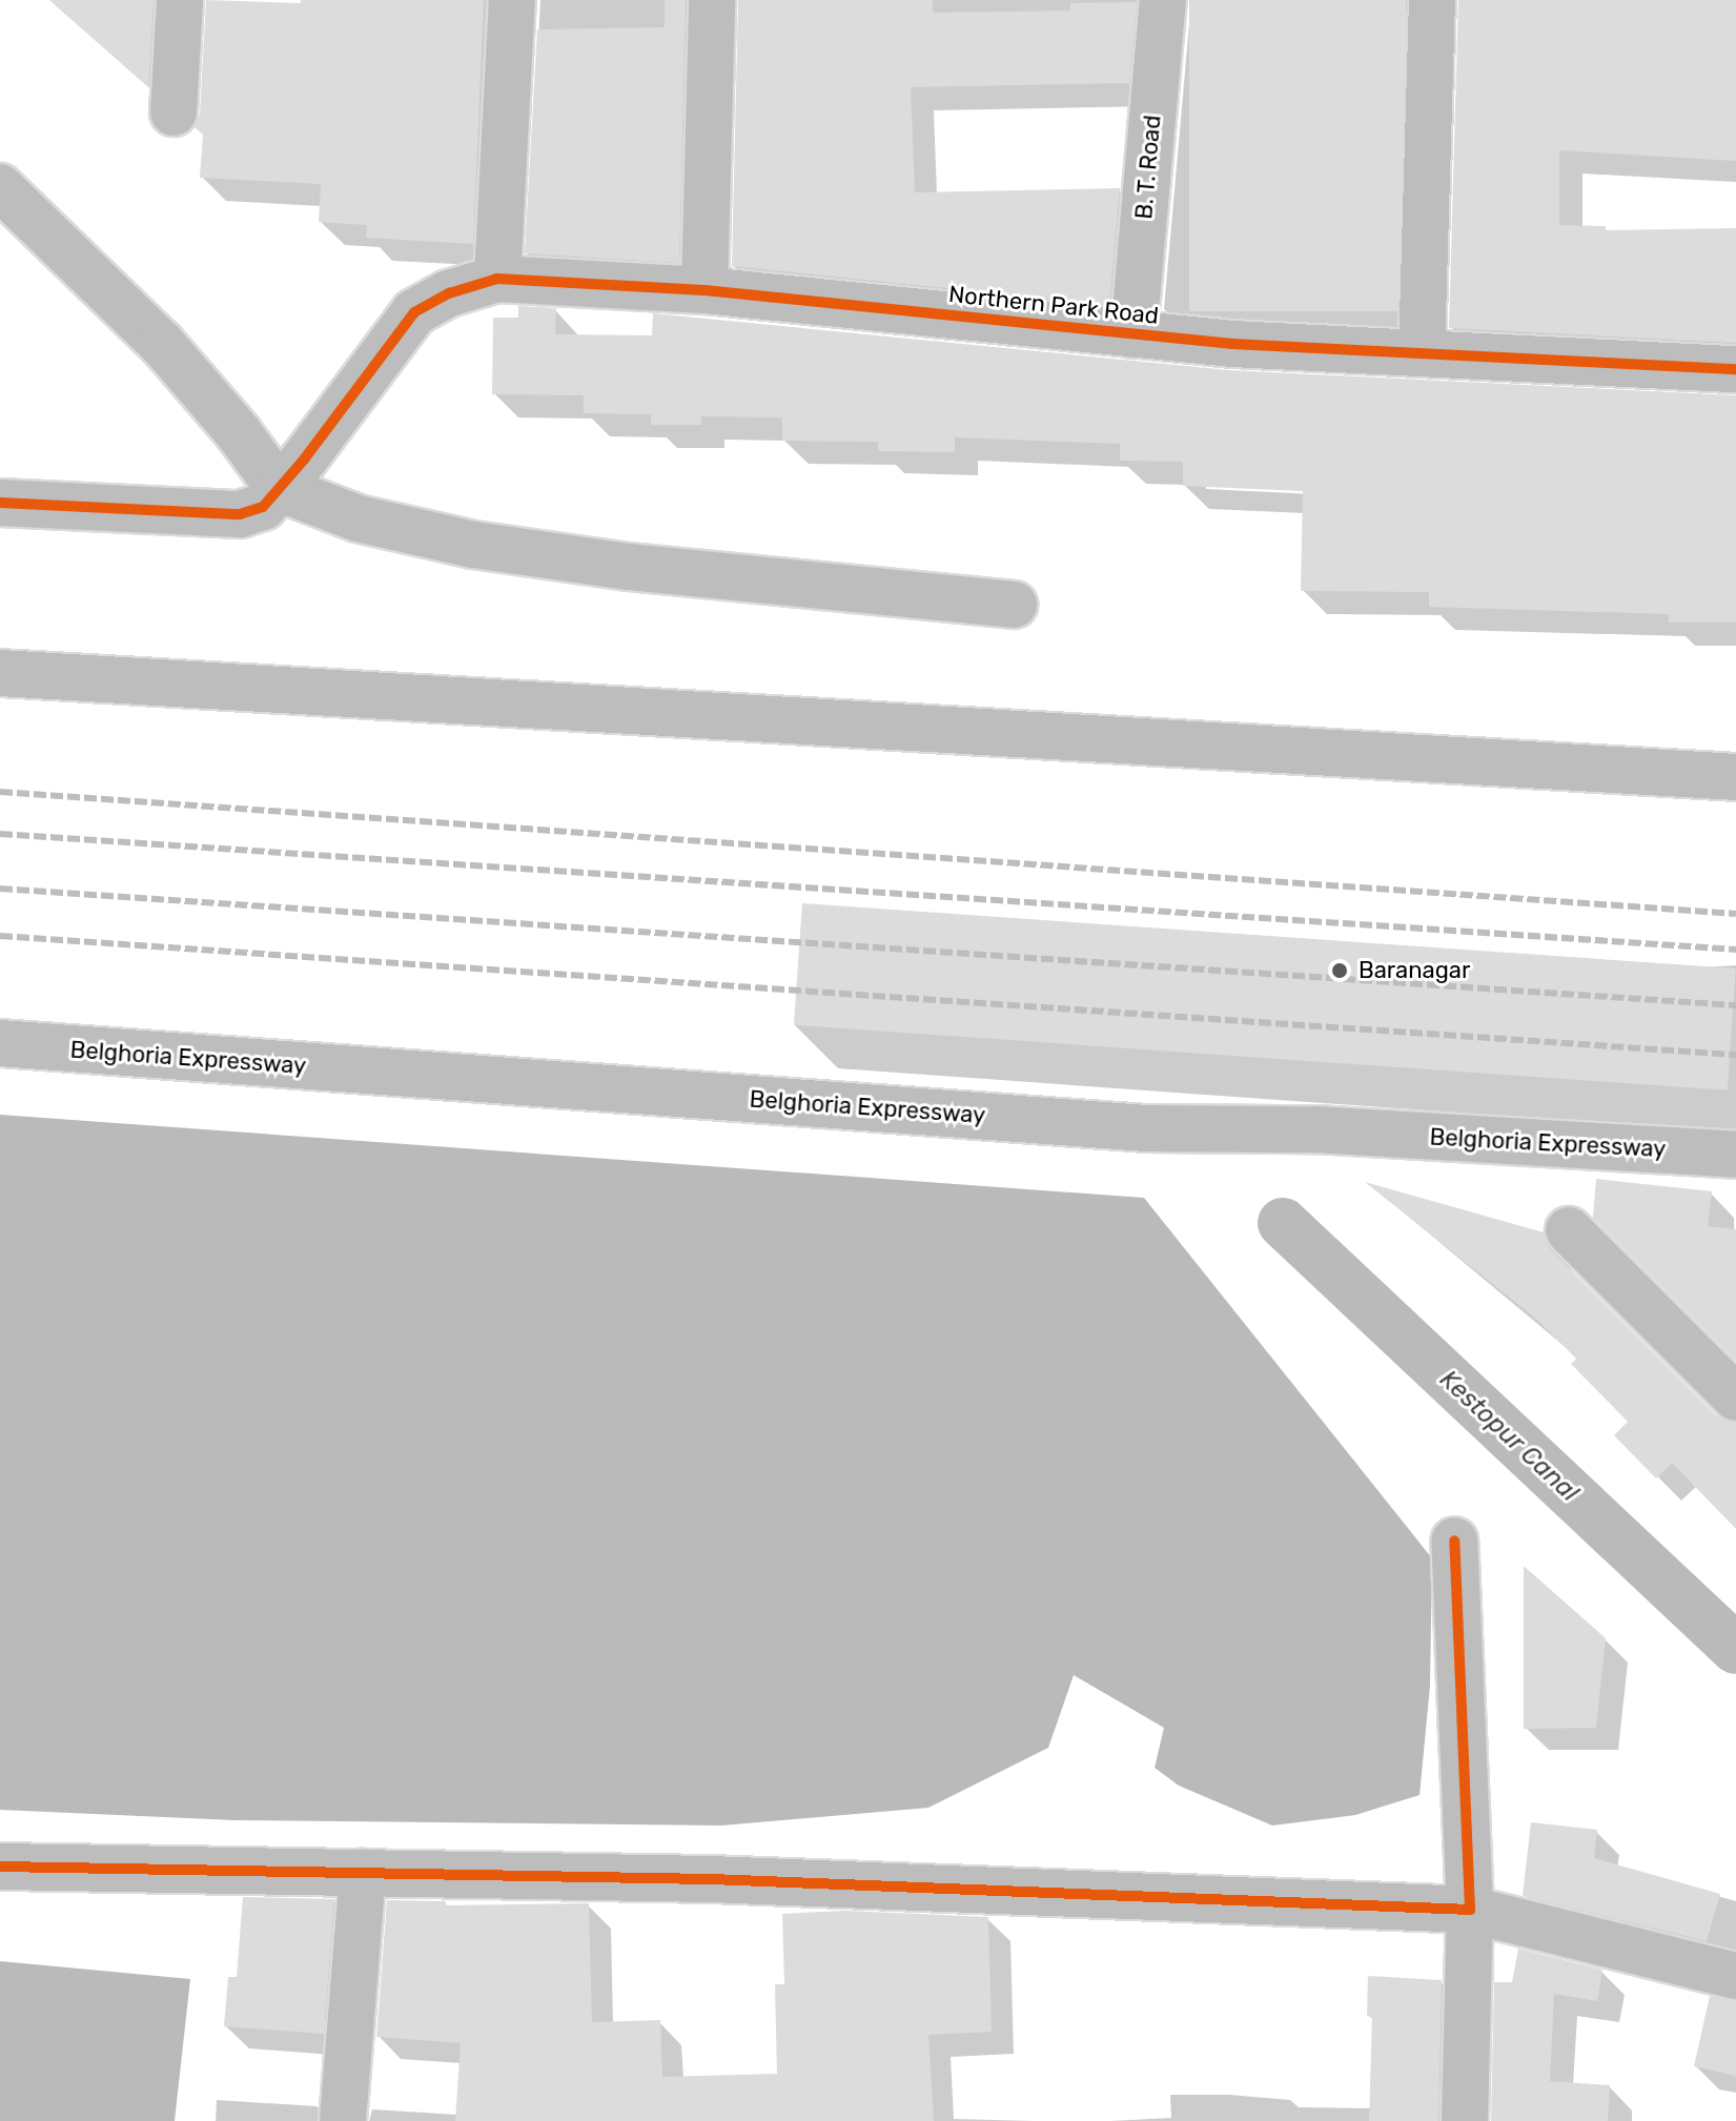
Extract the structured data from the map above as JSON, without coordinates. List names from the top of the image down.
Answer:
{
  "streets": {
    "main road": ["B. T. Road", "Northern Park Road", "Belghoria Expressway"]
  },
  "crossings": [
    ["B. T. Road", "Northern Park Road"]
  ],
  "water": ["Kestopur Canal"],
  "places": ["Baranagar"]
}
